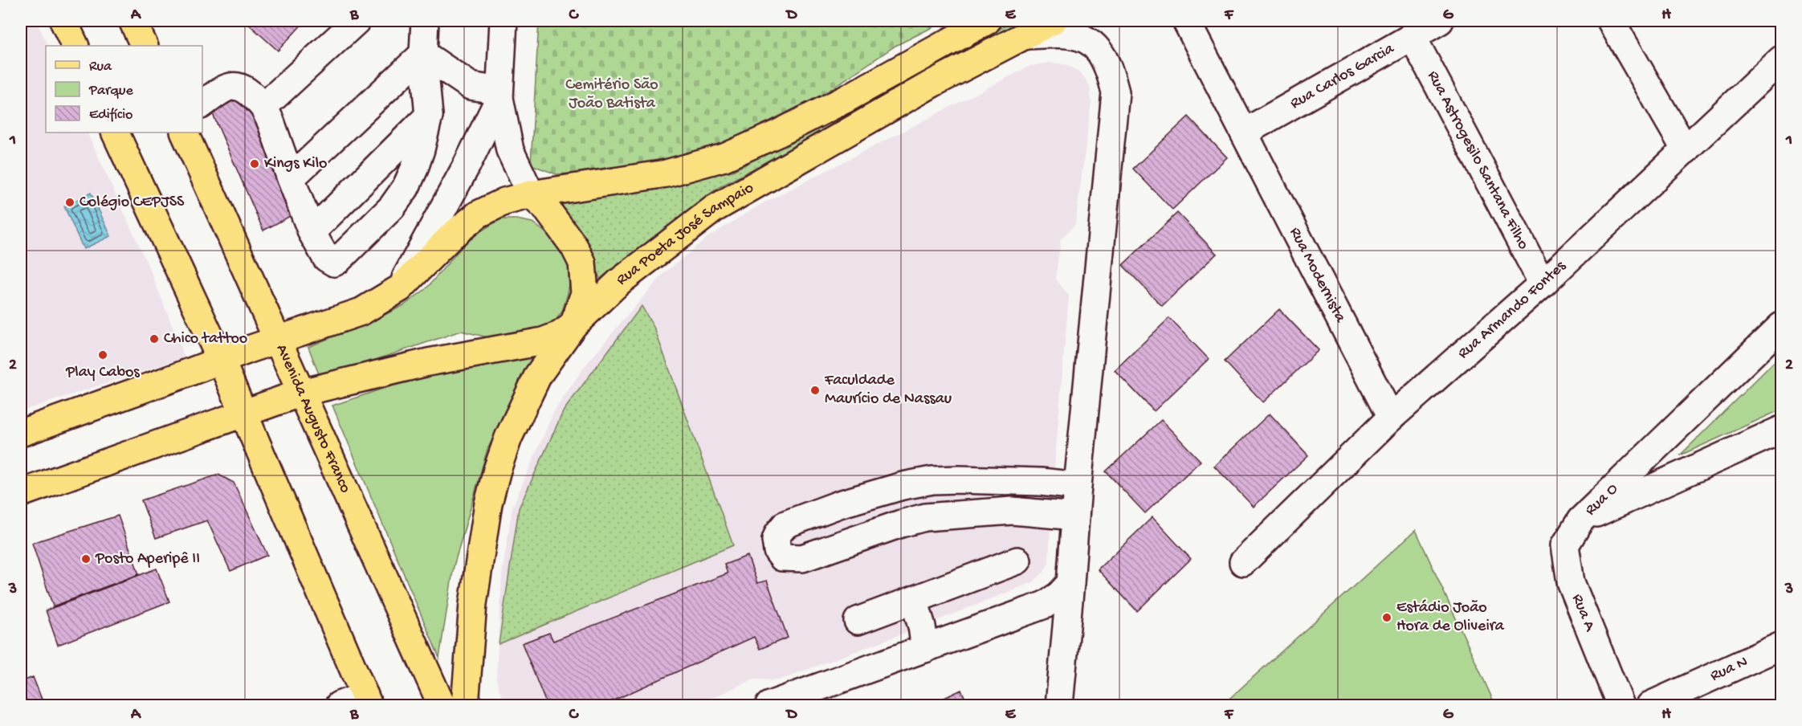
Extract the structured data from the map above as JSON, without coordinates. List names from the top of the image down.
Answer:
{
  "streets": {
    "main road": ["Rua Poeta José Sampaio", "Avenida Augusto Franco"],
    "street": [
      "Rua Carlos Garcia",
      "Rua Astrogesilo Santana Filho",
      "Rua Modernista",
      "Rua Armando Fontes",
      "Rua O",
      "Rua A",
      "Rua N"
    ]
  },
  "crossings": [
    ["Rua Carlos Garcia", "Rua Astrogesilo Santana Filho"],
    ["Rua Carlos Garcia", "Rua Modernista"],
    ["Rua Astrogesilo Santana Filho", "Rua Armando Fontes"],
    ["Rua Poeta José Sampaio", "Avenida Augusto Franco"],
    ["Rua Modernista", "Rua Armando Fontes"],
    ["Rua O", "Rua A"]
  ],
  "parks": ["Cemitério São João Batista"],
  "places": [
    "Kings Kilo",
    "Colégio CEPJSS",
    "Chico tattoo",
    "Play Cabos",
    "Faculdade Maurício de Nassau",
    "Posto Aperipê II",
    "Estádio João Hora de Oliveira"
  ],
  "legend": ["Rua", "Parque", "Edifício"],
  "grid": {
    "columns": [
      "A",
      "B",
      "C",
      "D",
      "E",
      "F",
      "G",
      "H"
    ],
    "rows": ["1", "2", "3"]
  }
}
